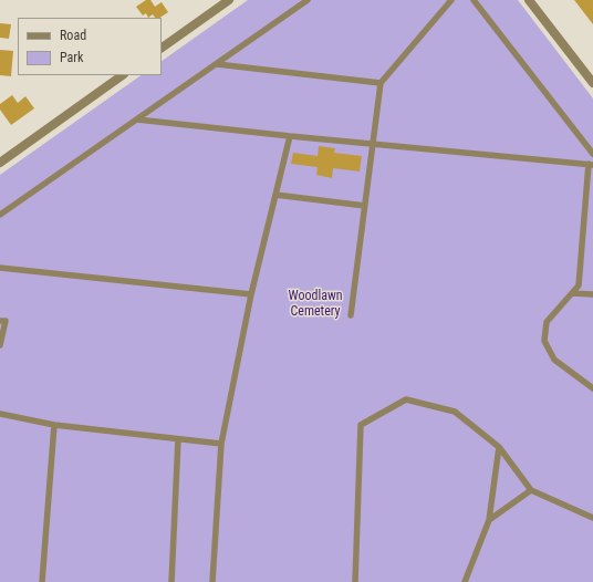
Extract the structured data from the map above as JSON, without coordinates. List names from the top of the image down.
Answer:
{
  "parks": ["Woodlawn Cemetery"],
  "legend": ["Road", "Park"]
}
